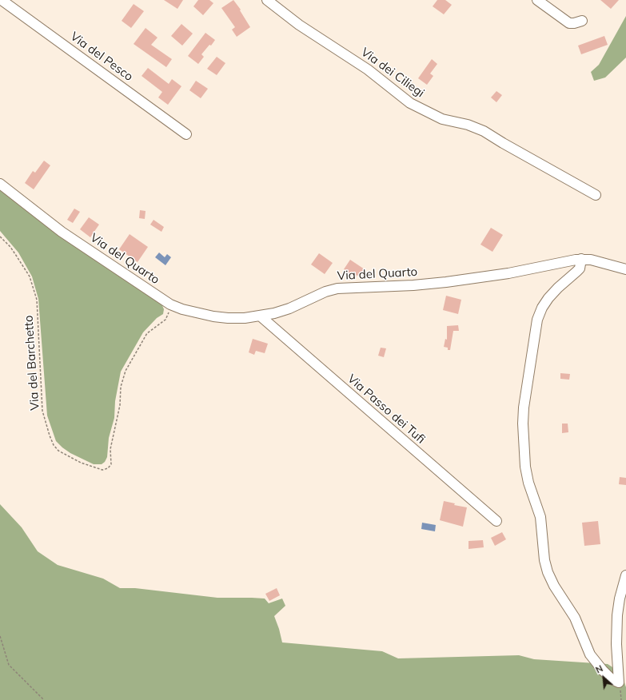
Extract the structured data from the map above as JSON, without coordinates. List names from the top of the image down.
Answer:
{
  "streets": {
    "street": [
      "Via del Pesco",
      "Via dei Ciliegi",
      "Via del Quarto",
      "Via Passo dei Tufi"
    ],
    "path": ["Via del Barchetto"]
  },
  "crossings": [
    ["Via del Quarto", "Via del Barchetto"],
    ["Via del Quarto", "Via Passo dei Tufi"]
  ],
  "north": "top left"
}
